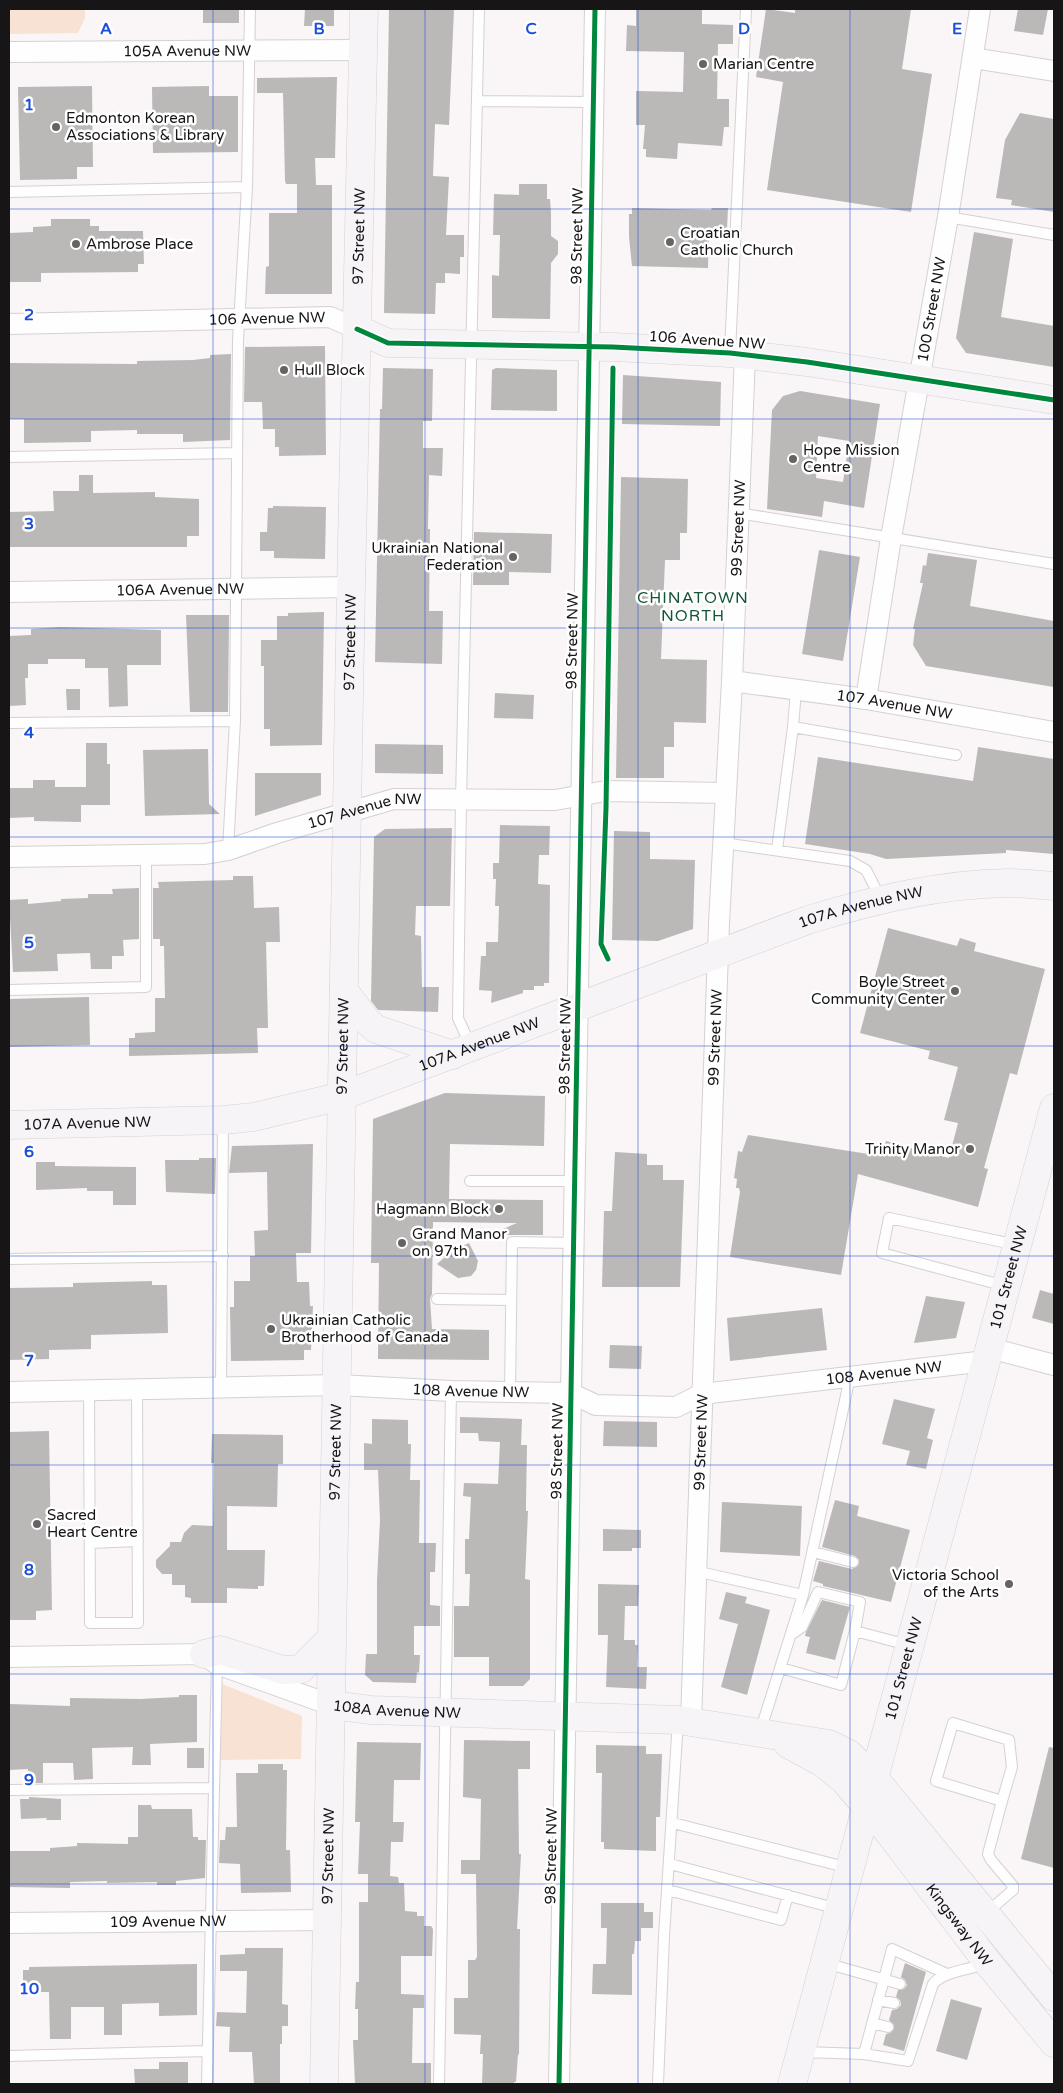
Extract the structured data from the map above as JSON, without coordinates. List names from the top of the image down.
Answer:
{
  "streets": {
    "main road": [
      "97 Street NW",
      "106 Avenue NW",
      "107A Avenue NW",
      "101 Street NW",
      "108A Avenue NW",
      "Kingsway NW"
    ],
    "street": [
      "105A Avenue NW",
      "98 Street NW",
      "100 Street NW",
      "99 Street NW",
      "106A Avenue NW",
      "107 Avenue NW",
      "108 Avenue NW",
      "109 Avenue NW"
    ]
  },
  "crossings": [
    ["105A Avenue NW", "97 Street NW"],
    ["98 Street NW", "106 Avenue NW"],
    ["98 Street NW", "107 Avenue NW"],
    ["98 Street NW", "107A Avenue NW"],
    ["98 Street NW", "108 Avenue NW"],
    ["98 Street NW", "108A Avenue NW"],
    ["97 Street NW", "106 Avenue NW"],
    ["97 Street NW", "106A Avenue NW"],
    ["97 Street NW", "107 Avenue NW"],
    ["97 Street NW", "107A Avenue NW"],
    ["97 Street NW", "108 Avenue NW"],
    ["97 Street NW", "108A Avenue NW"],
    ["97 Street NW", "109 Avenue NW"],
    ["100 Street NW", "106 Avenue NW"],
    ["100 Street NW", "107 Avenue NW"],
    ["106 Avenue NW", "99 Street NW"],
    ["99 Street NW", "107 Avenue NW"],
    ["99 Street NW", "107A Avenue NW"],
    ["99 Street NW", "108 Avenue NW"],
    ["99 Street NW", "108A Avenue NW"],
    ["101 Street NW", "108 Avenue NW"],
    ["101 Street NW", "108A Avenue NW"],
    ["101 Street NW", "Kingsway NW"],
    ["108A Avenue NW", "Kingsway NW"]
  ],
  "districts": ["CHINATOWN NORTH"],
  "places": [
    "Marian Centre",
    "Edmonton Korean Associations & Library",
    "Croatian Catholic Church",
    "Ambrose Place",
    "Hull Block",
    "Hope Mission Centre",
    "Ukrainian National Federation",
    "Boyle Street Community Center",
    "Trinity Manor",
    "Hagmann Block",
    "Grand Manor on 97th",
    "Ukrainian Catholic Brotherhood of Canada",
    "Sacred Heart Centre",
    "Victoria School of the Arts"
  ],
  "grid": {
    "columns": [
      "A",
      "B",
      "C",
      "D",
      "E"
    ],
    "rows": [
      "1",
      "2",
      "3",
      "4",
      "5",
      "6",
      "7",
      "8",
      "9",
      "10"
    ]
  }
}
